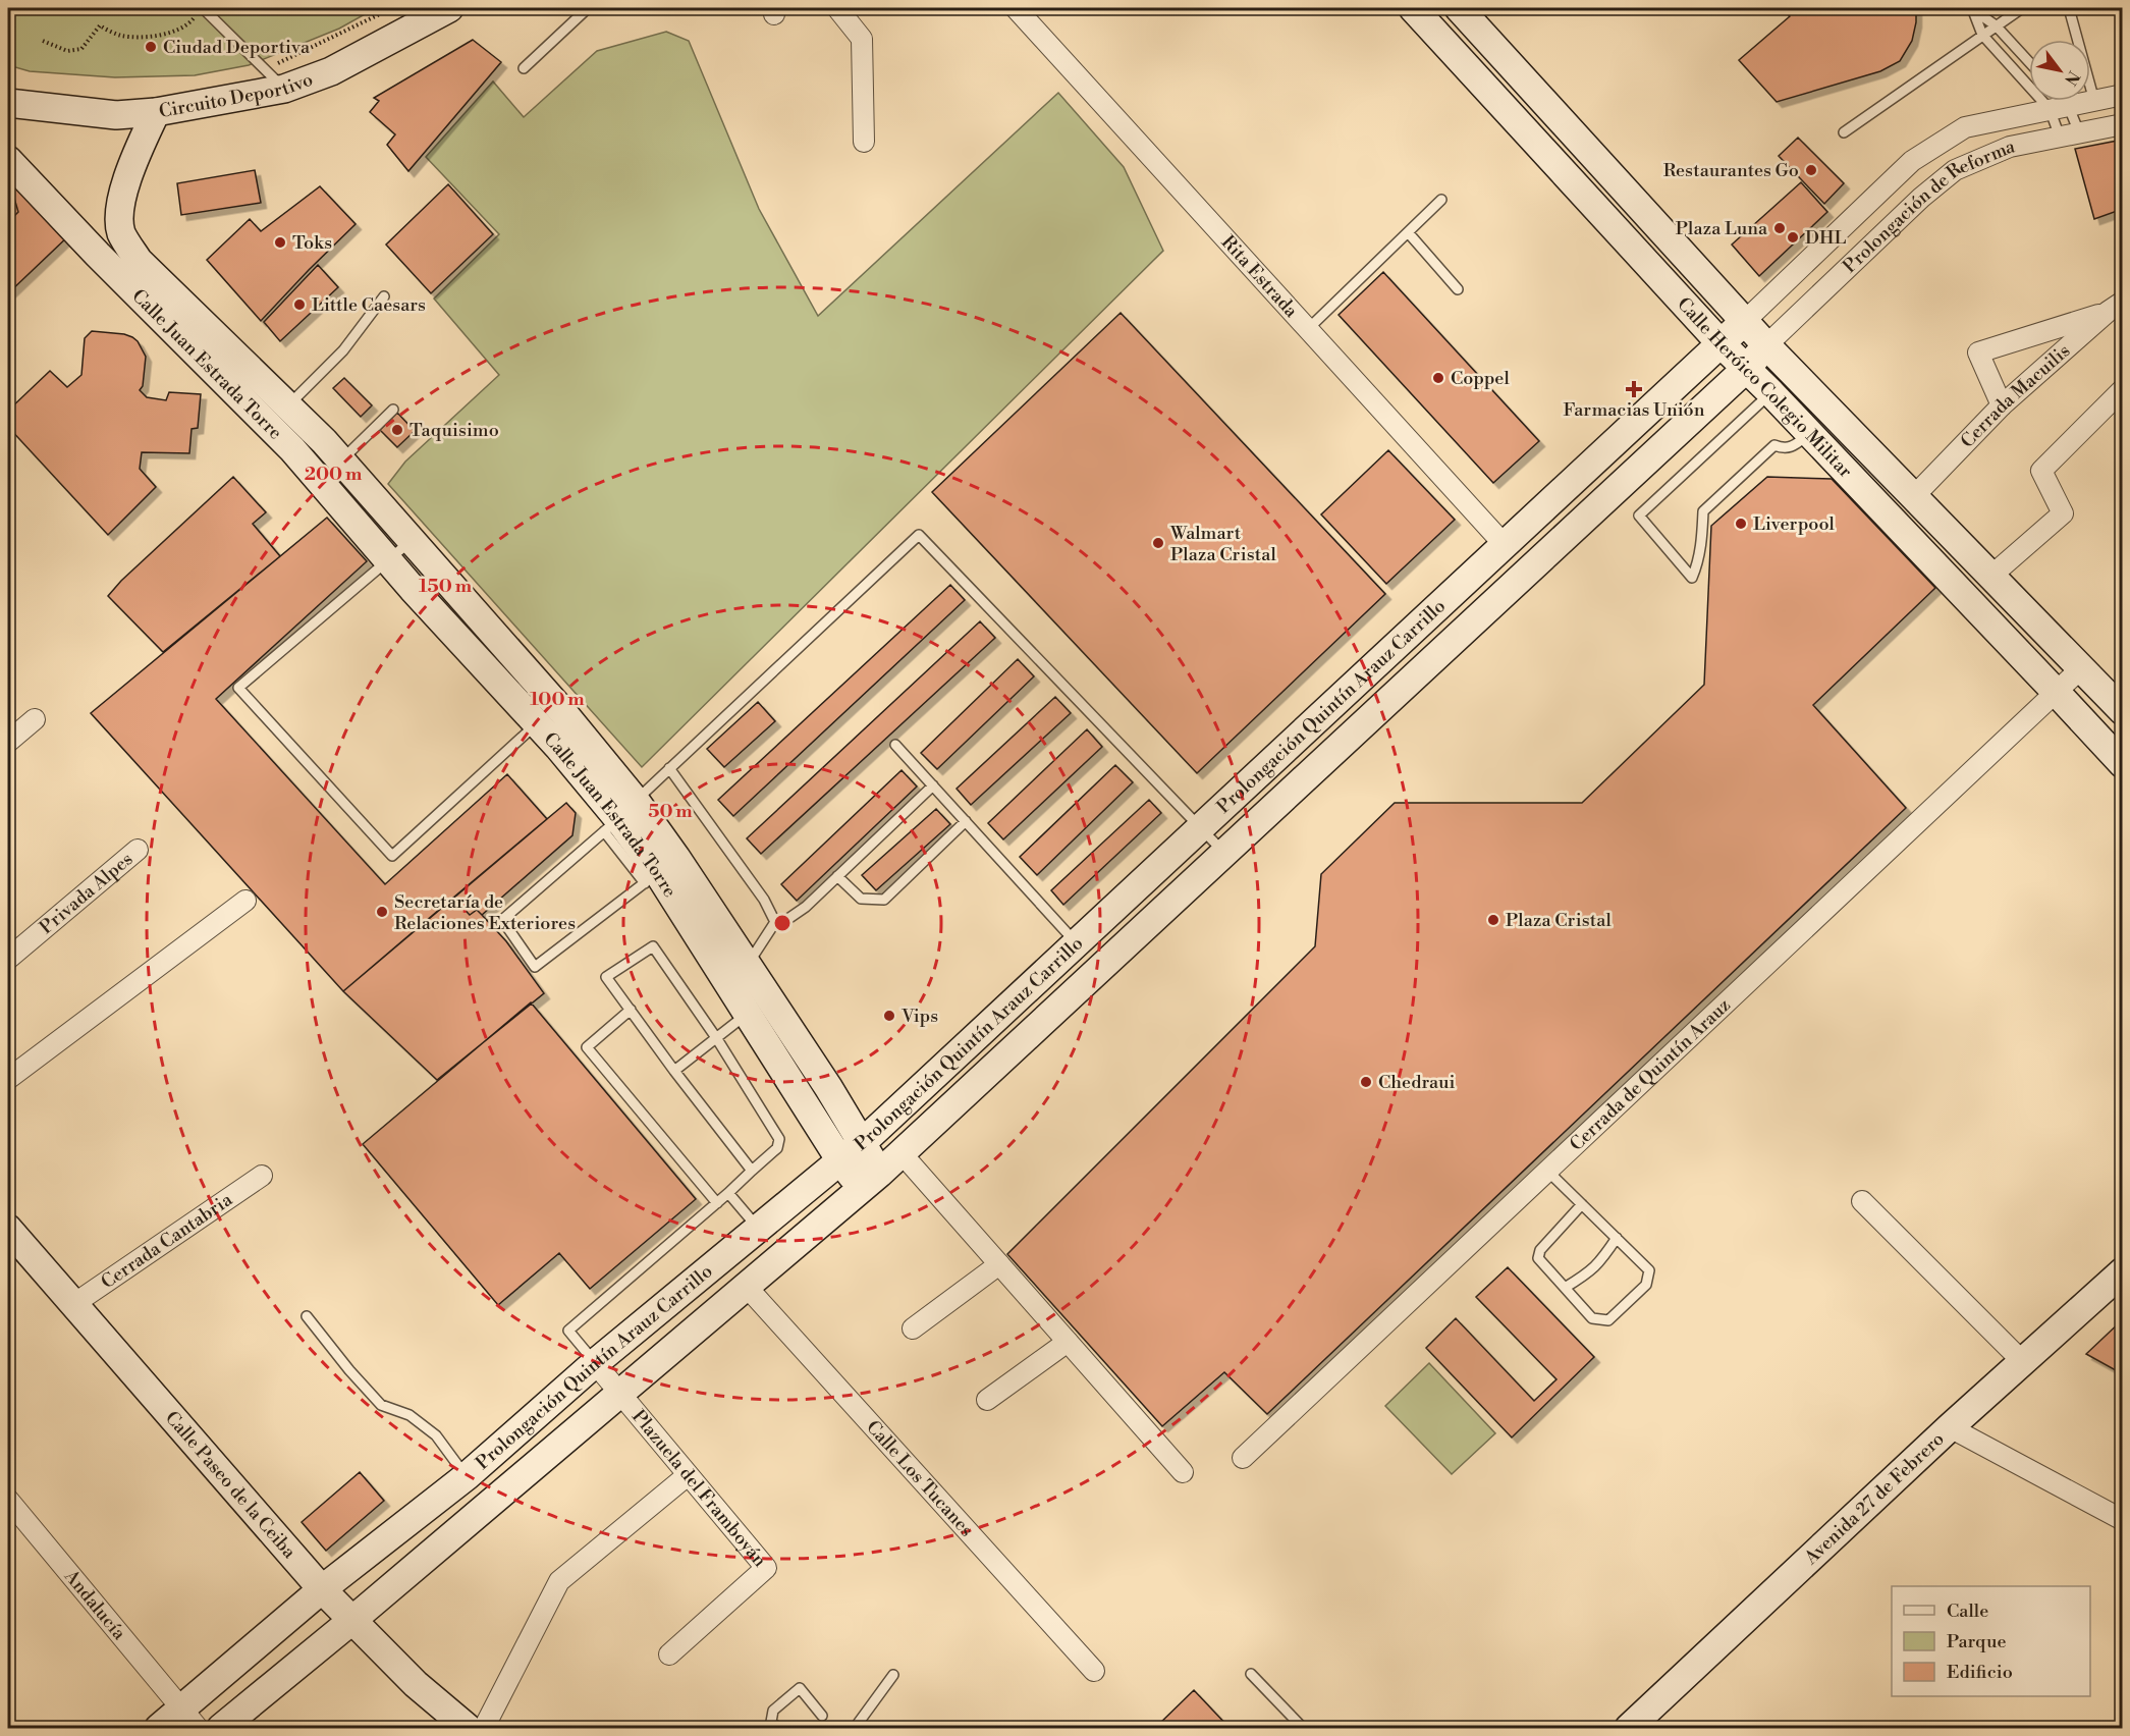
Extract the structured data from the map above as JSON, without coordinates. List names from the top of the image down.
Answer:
{
  "streets": {
    "street": [
      "Circuito Deportivo",
      "Prolongación de Reforma",
      "Rita Estrada",
      "Calle Juan Estrada Torre",
      "Calle Heróico Colegio Militar",
      "Cerrada Macuilis",
      "Prolongación Quintín Arauz Carrillo",
      "Privada Alpes",
      "Cerrada de Quintín Arauz",
      "Cerrada Cantabria",
      "Calle Los Tucanes",
      "Calle Paseo de la Ceiba",
      "Plazuela del Framboyán",
      "Avenida 27 de Febrero",
      "Andalucía"
    ]
  },
  "crossings": [
    ["Circuito Deportivo", "Calle Juan Estrada Torre"],
    ["Prolongación de Reforma", "Calle Heróico Colegio Militar"],
    ["Prolongación de Reforma", "Prolongación Quintín Arauz Carrillo"],
    ["Rita Estrada", "Prolongación Quintín Arauz Carrillo"],
    ["Calle Juan Estrada Torre", "Prolongación Quintín Arauz Carrillo"],
    ["Calle Heróico Colegio Militar", "Cerrada Macuilis"],
    ["Calle Heróico Colegio Militar", "Prolongación Quintín Arauz Carrillo"],
    ["Calle Heróico Colegio Militar", "Cerrada de Quintín Arauz"],
    ["Prolongación Quintín Arauz Carrillo", "Calle Los Tucanes"],
    ["Prolongación Quintín Arauz Carrillo", "Calle Paseo de la Ceiba"],
    ["Prolongación Quintín Arauz Carrillo", "Plazuela del Framboyán"],
    ["Prolongación Quintín Arauz Carrillo", "Andalucía"],
    ["Cerrada Cantabria", "Calle Paseo de la Ceiba"]
  ],
  "places": {
    "other": [
      "Ciudad Deportiva",
      "Restaurantes Go",
      "Plaza Luna",
      "DHL",
      "Toks",
      "Little Caesars",
      "Coppel",
      "Taquisimo",
      "Liverpool",
      "Walmart Plaza Cristal",
      "Secretaría de Relaciones Exteriores",
      "Plaza Cristal",
      "Vips",
      "Chedraui"
    ],
    "health": ["Farmacias Unión"]
  },
  "legend": ["Calle", "Parque", "Edificio"],
  "north": "bottom right",
  "rings": [
    "200 m",
    "150 m",
    "100 m",
    "50 m"
  ]
}
